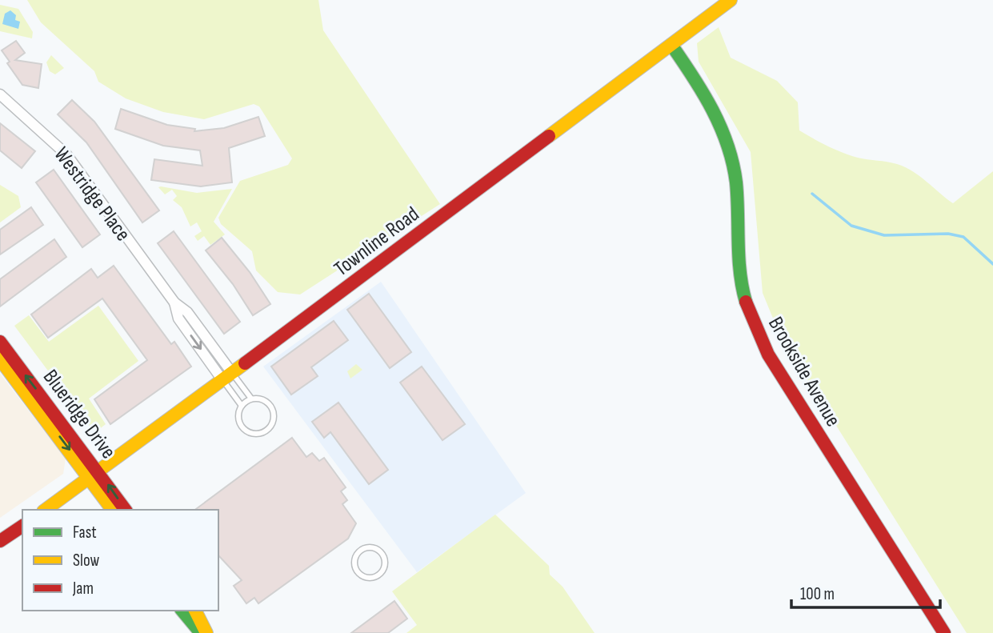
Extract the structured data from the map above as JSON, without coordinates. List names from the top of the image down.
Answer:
{
  "streets": {
    "street": [
      "Westridge Place",
      "Townline Road",
      "Brookside Avenue",
      "Blueridge Drive"
    ]
  },
  "crossings": [
    ["Westridge Place", "Townline Road"],
    ["Townline Road", "Brookside Avenue"],
    ["Townline Road", "Blueridge Drive"]
  ],
  "legend": ["Fast", "Slow", "Jam"],
  "scale_bar": "100 m"
}
